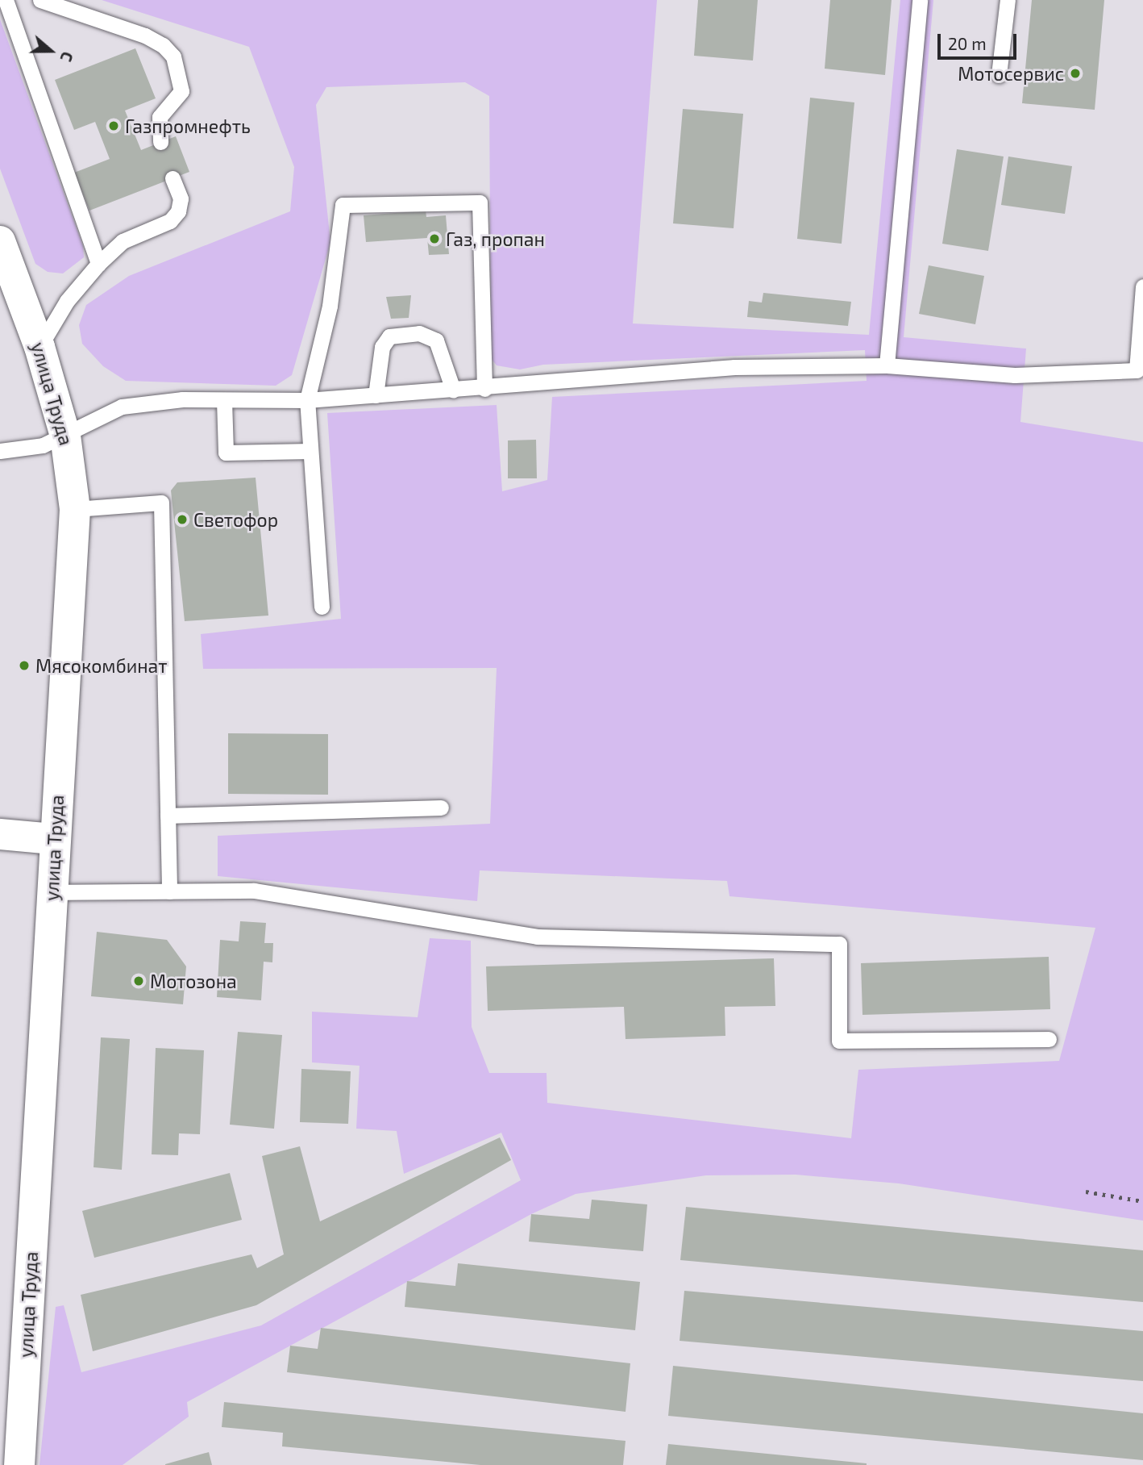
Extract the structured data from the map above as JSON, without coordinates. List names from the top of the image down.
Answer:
{
  "streets": {
    "street": ["улица Труда"]
  },
  "places": [
    "Мотосервис",
    "Газпромнефть",
    "Газ, пропан",
    "Светофор",
    "Мясокомбинат",
    "Мотозона"
  ],
  "scale_bar": "20 m",
  "north": "right"
}
